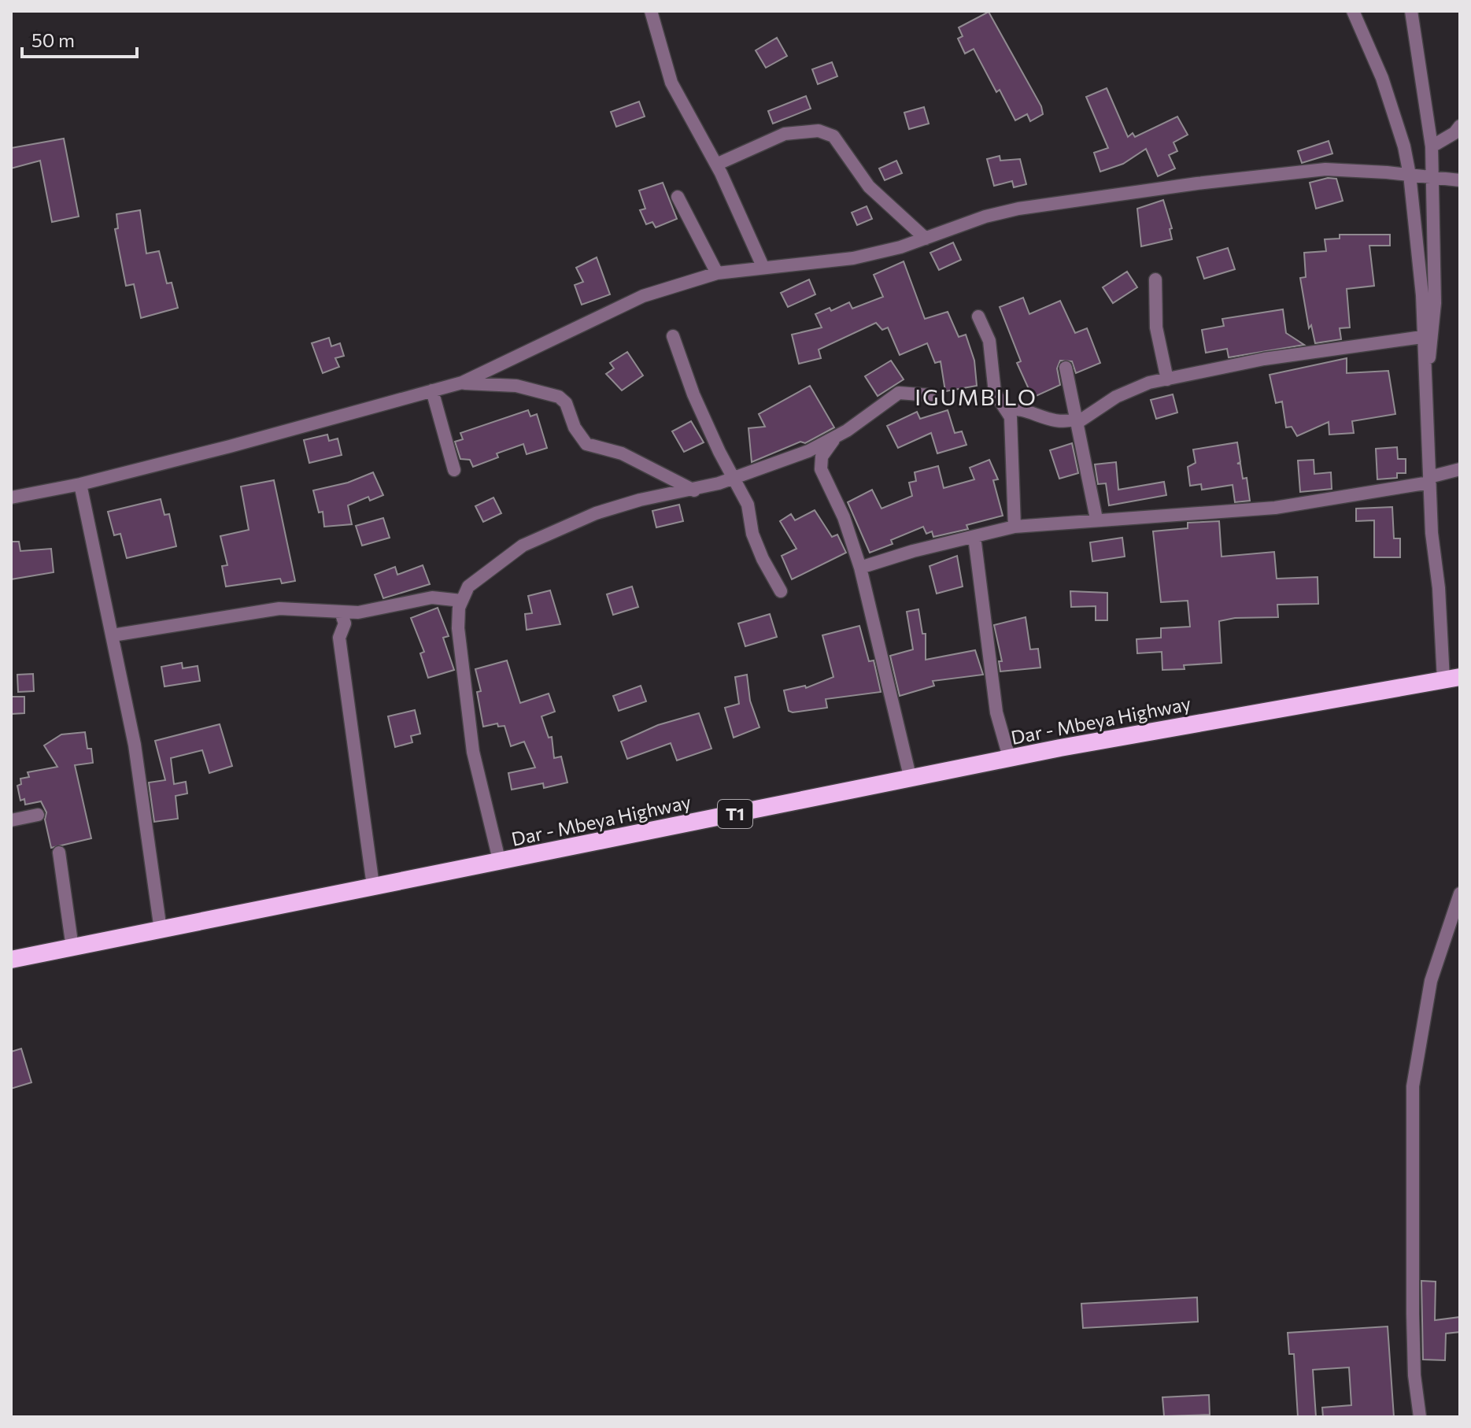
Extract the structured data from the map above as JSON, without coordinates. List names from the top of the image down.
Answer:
{
  "streets": {
    "highway": ["Dar - Mbeya Highway", "T1"]
  },
  "districts": ["IGUMBILO"],
  "scale_bar": "50 m"
}
